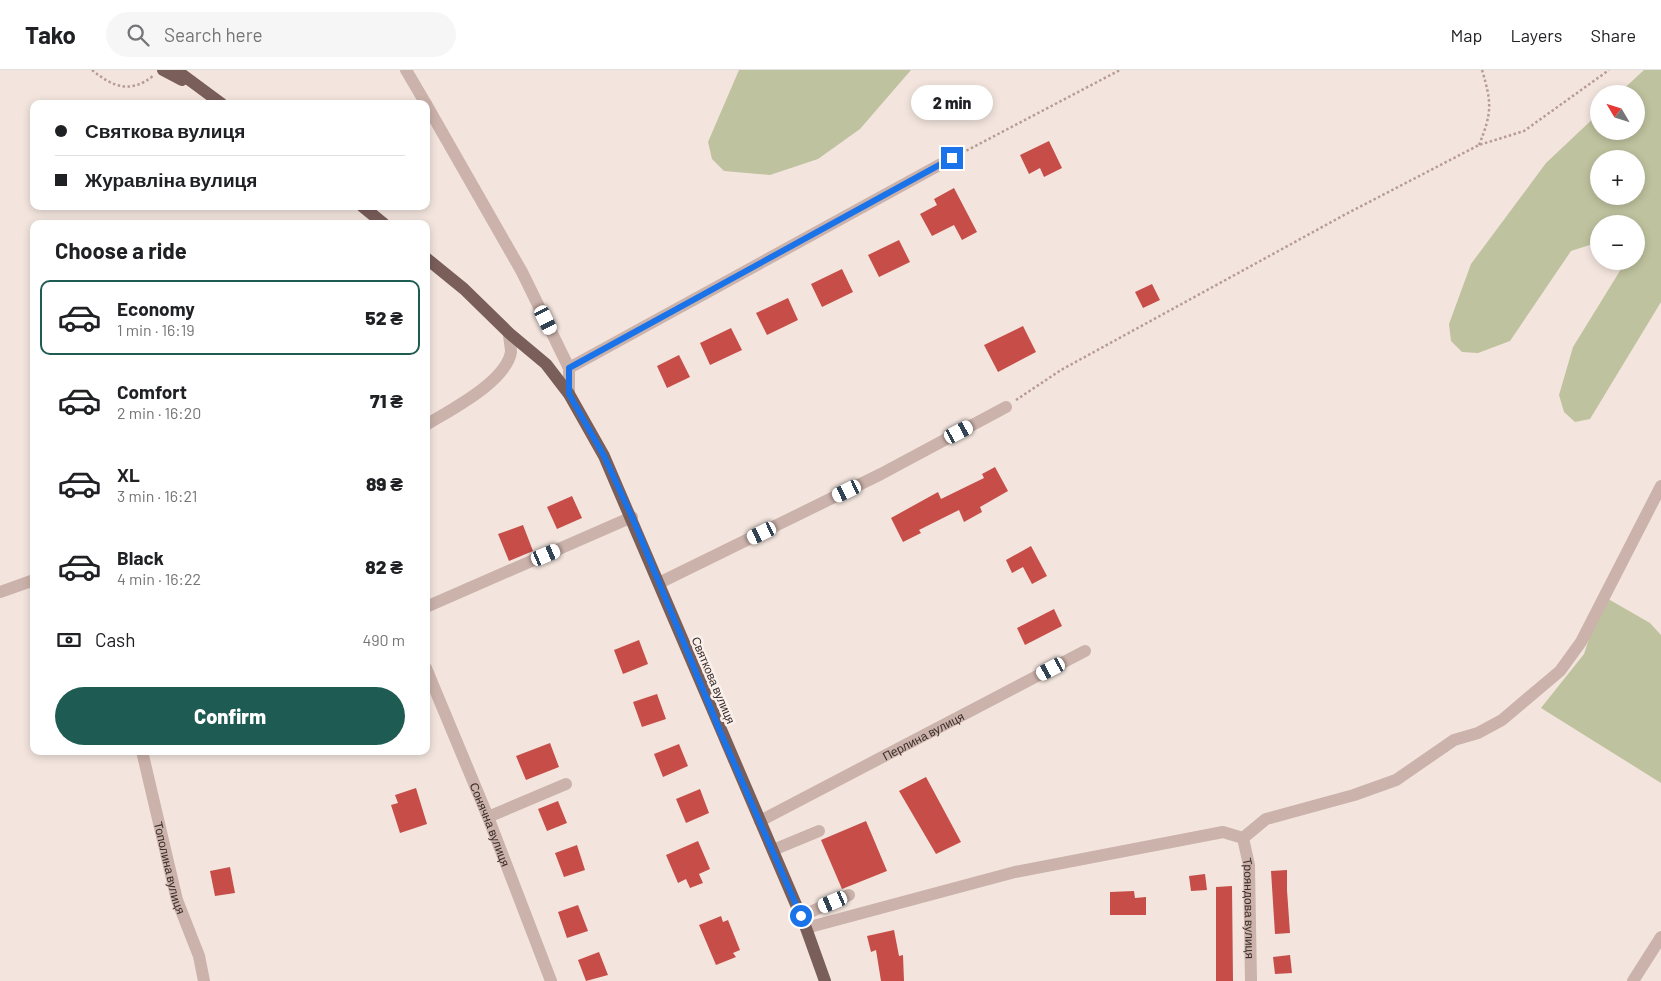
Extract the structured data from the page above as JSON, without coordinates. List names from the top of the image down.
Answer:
{
  "streets": {
    "main road": ["Святкова вулиця"],
    "street": [
      "Перлина вулиця",
      "Сонячна вулиця",
      "Тополина вулиця",
      "Трояндова вулиця"
    ]
  },
  "crossings": [
    ["Святкова вулиця", "Перлина вулиця"]
  ],
  "north": "top left",
  "page": {
    "header": "Tako",
    "search": "Search here",
    "nav": ["Map", "Layers", "Share"],
    "map_buttons": ["+", "−"],
    "bubble": "2 min",
    "banner": ["Святкова вулиця", "Журавліна вулиця"],
    "heading": "Choose a ride",
    "list": [
      {
        "name": "Economy",
        "note": "1 min · 16:19",
        "value": "52 ₴"
      },
      {
        "name": "Comfort",
        "note": "2 min · 16:20",
        "value": "71 ₴"
      },
      {
        "name": "XL",
        "note": "3 min · 16:21",
        "value": "89 ₴"
      },
      {
        "name": "Black",
        "note": "4 min · 16:22",
        "value": "82 ₴"
      }
    ],
    "pay": ["Cash", "490 m"],
    "buttons": "Confirm"
  }
}
